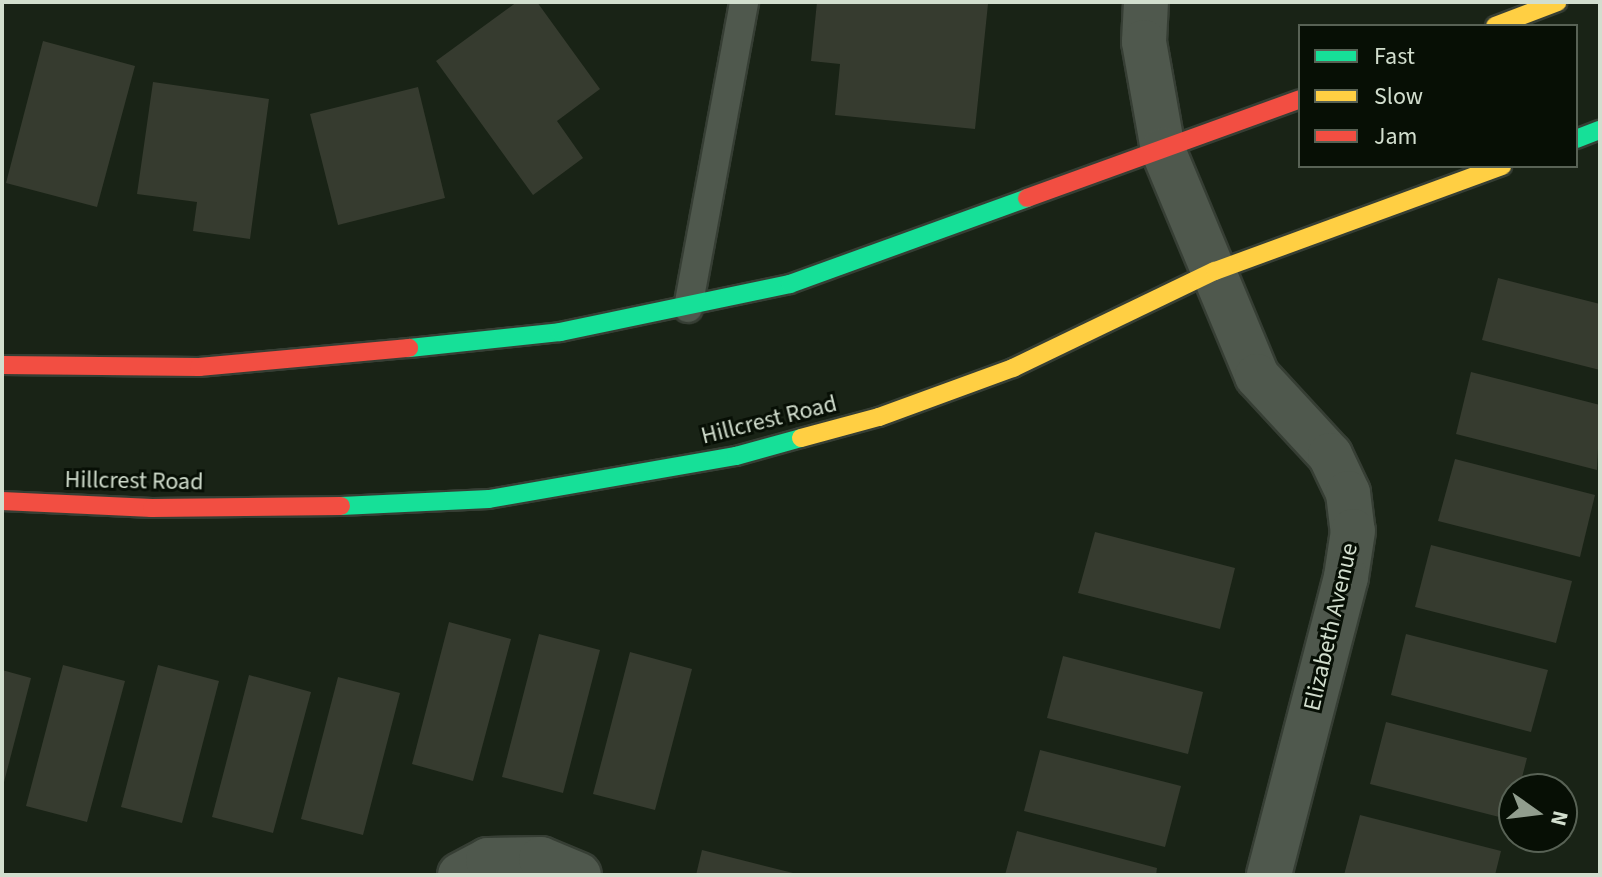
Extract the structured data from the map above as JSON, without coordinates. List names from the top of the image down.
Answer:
{
  "streets": {
    "main road": ["Hillcrest Road"],
    "street": ["Elizabeth Avenue"]
  },
  "crossings": [
    ["Hillcrest Road", "Elizabeth Avenue"]
  ],
  "legend": ["Fast", "Slow", "Jam"],
  "north": "right"
}
